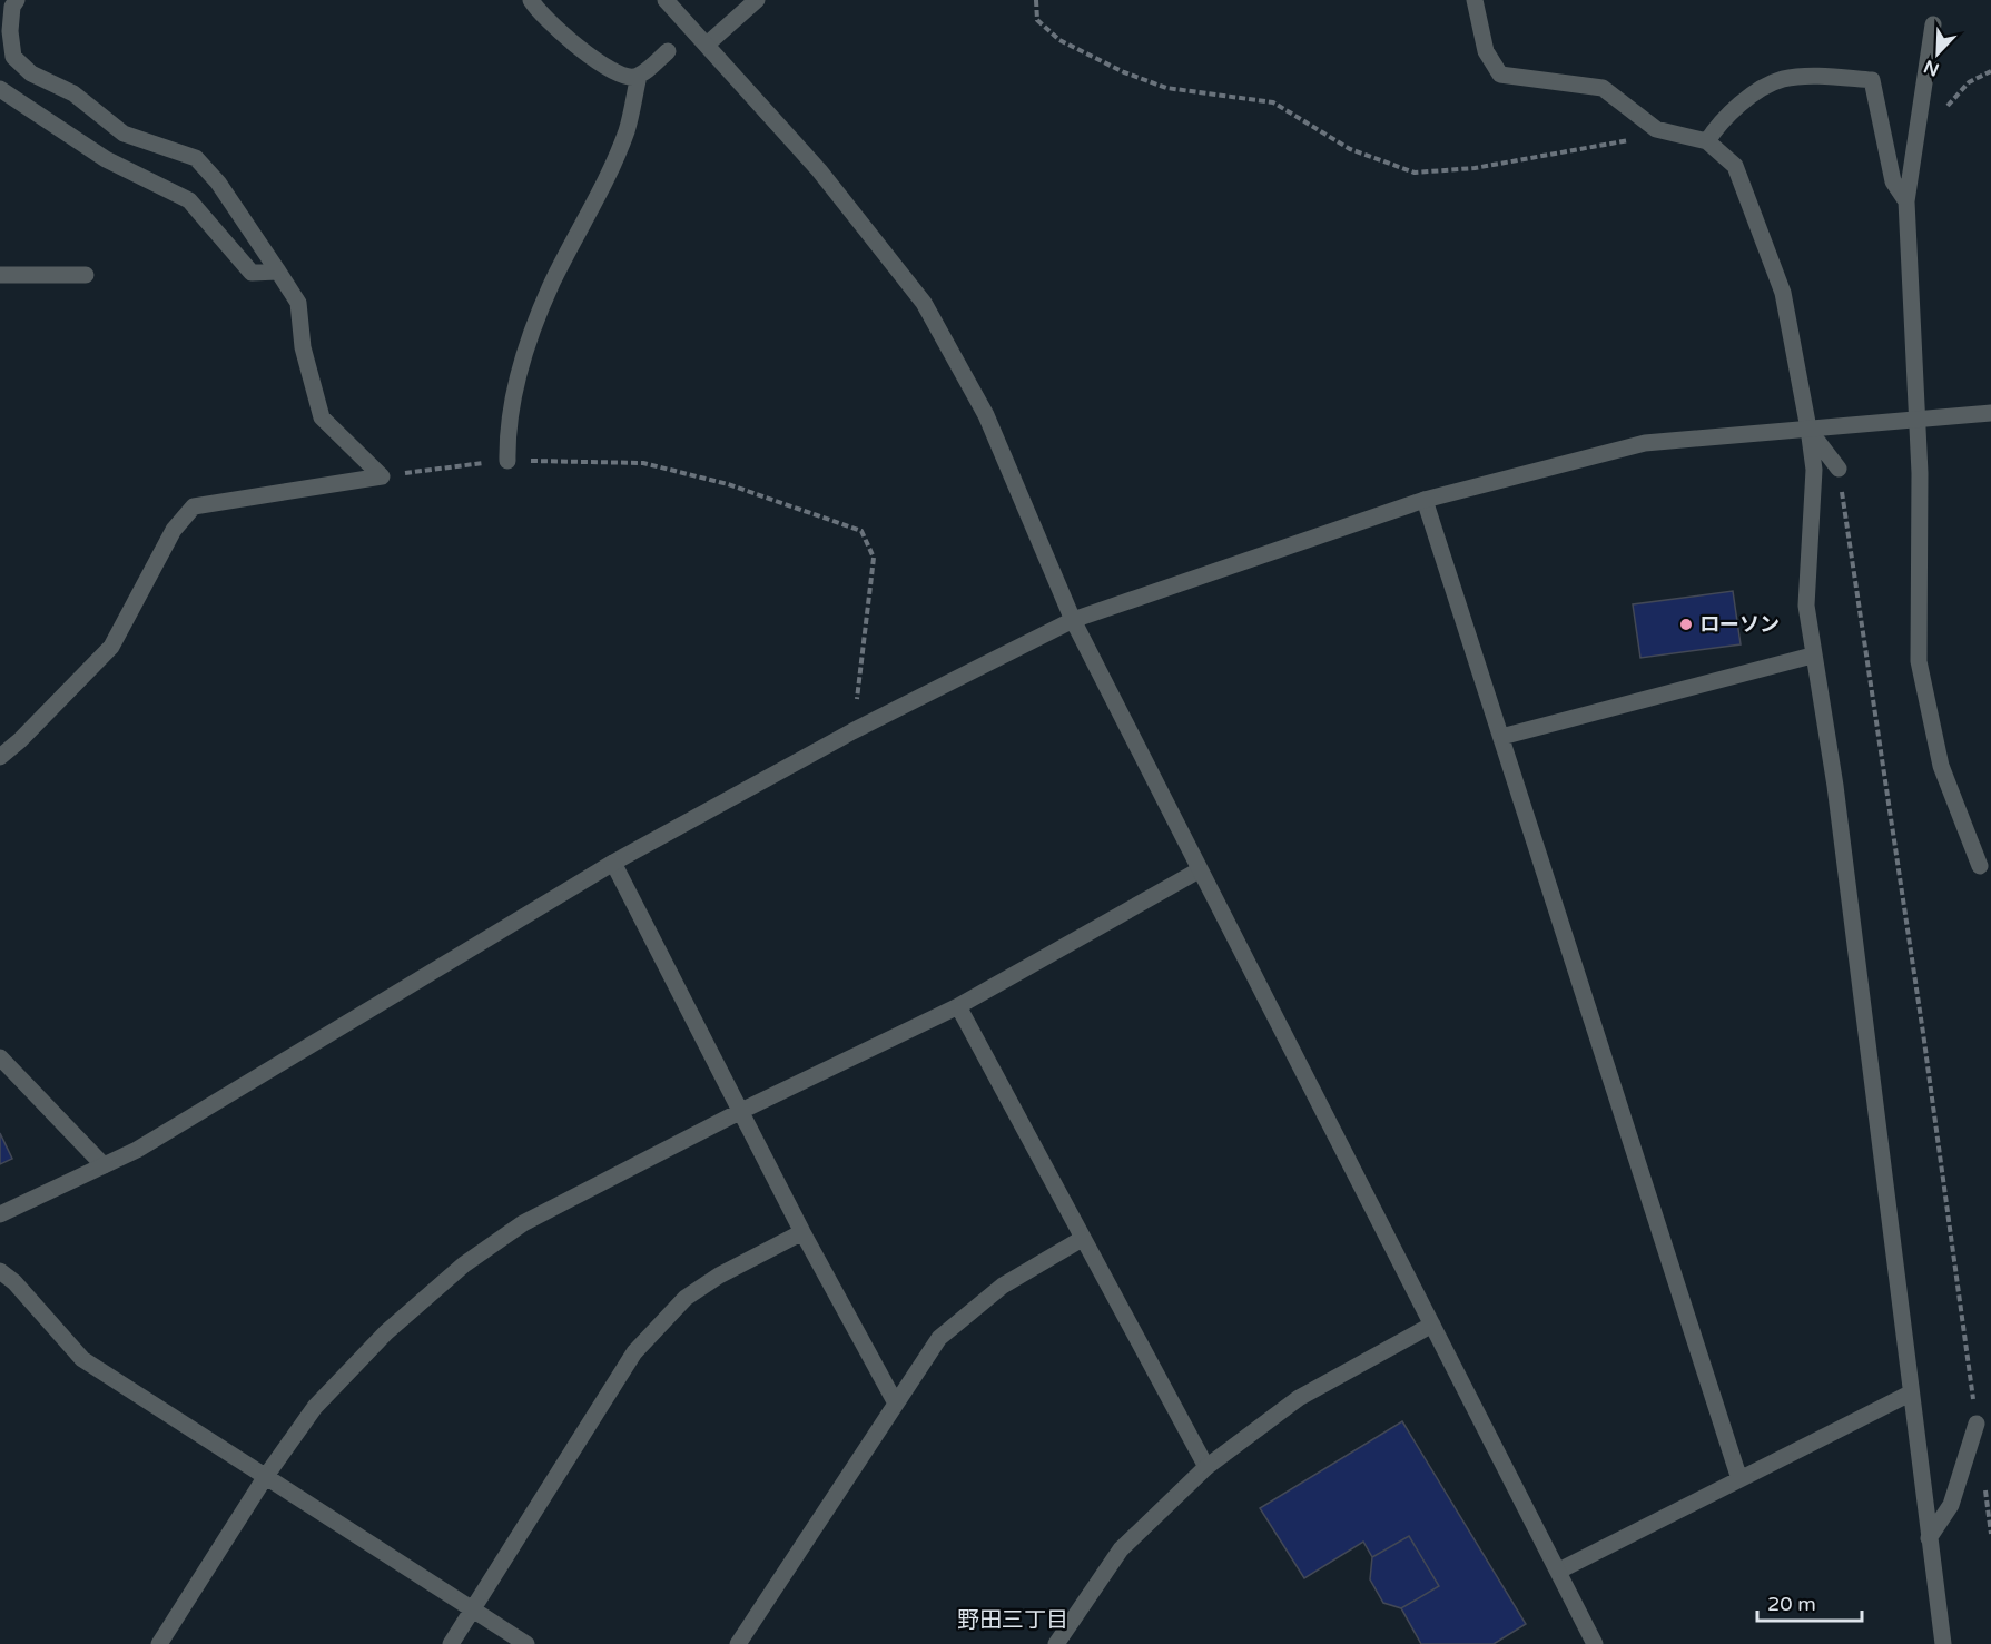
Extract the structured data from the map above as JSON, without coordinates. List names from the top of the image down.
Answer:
{
  "districts": ["野田三丁目"],
  "places": ["ローソン"],
  "scale_bar": "20 m",
  "north": "bottom left"
}
